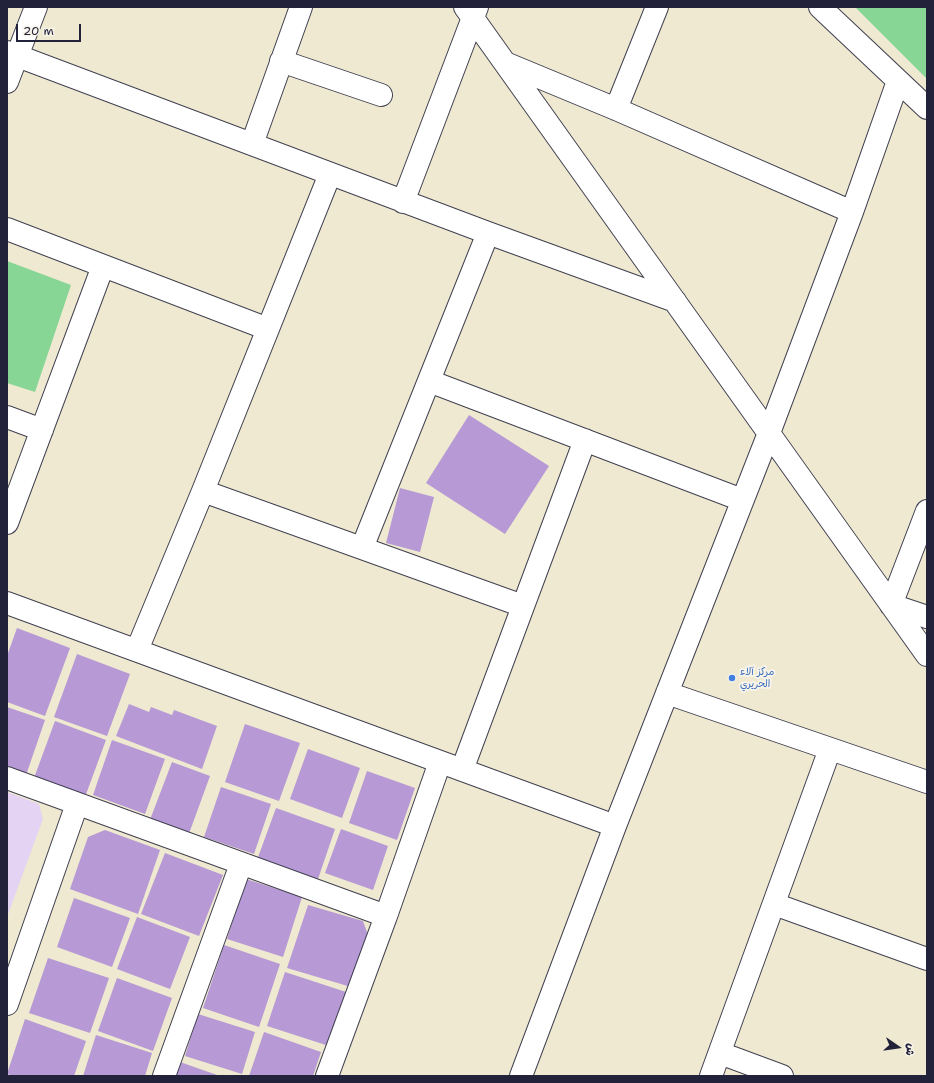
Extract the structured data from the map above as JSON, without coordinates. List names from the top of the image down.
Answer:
{
  "places": ["مركز آلاء الحريري"],
  "scale_bar": "20 m",
  "north": "right"
}
